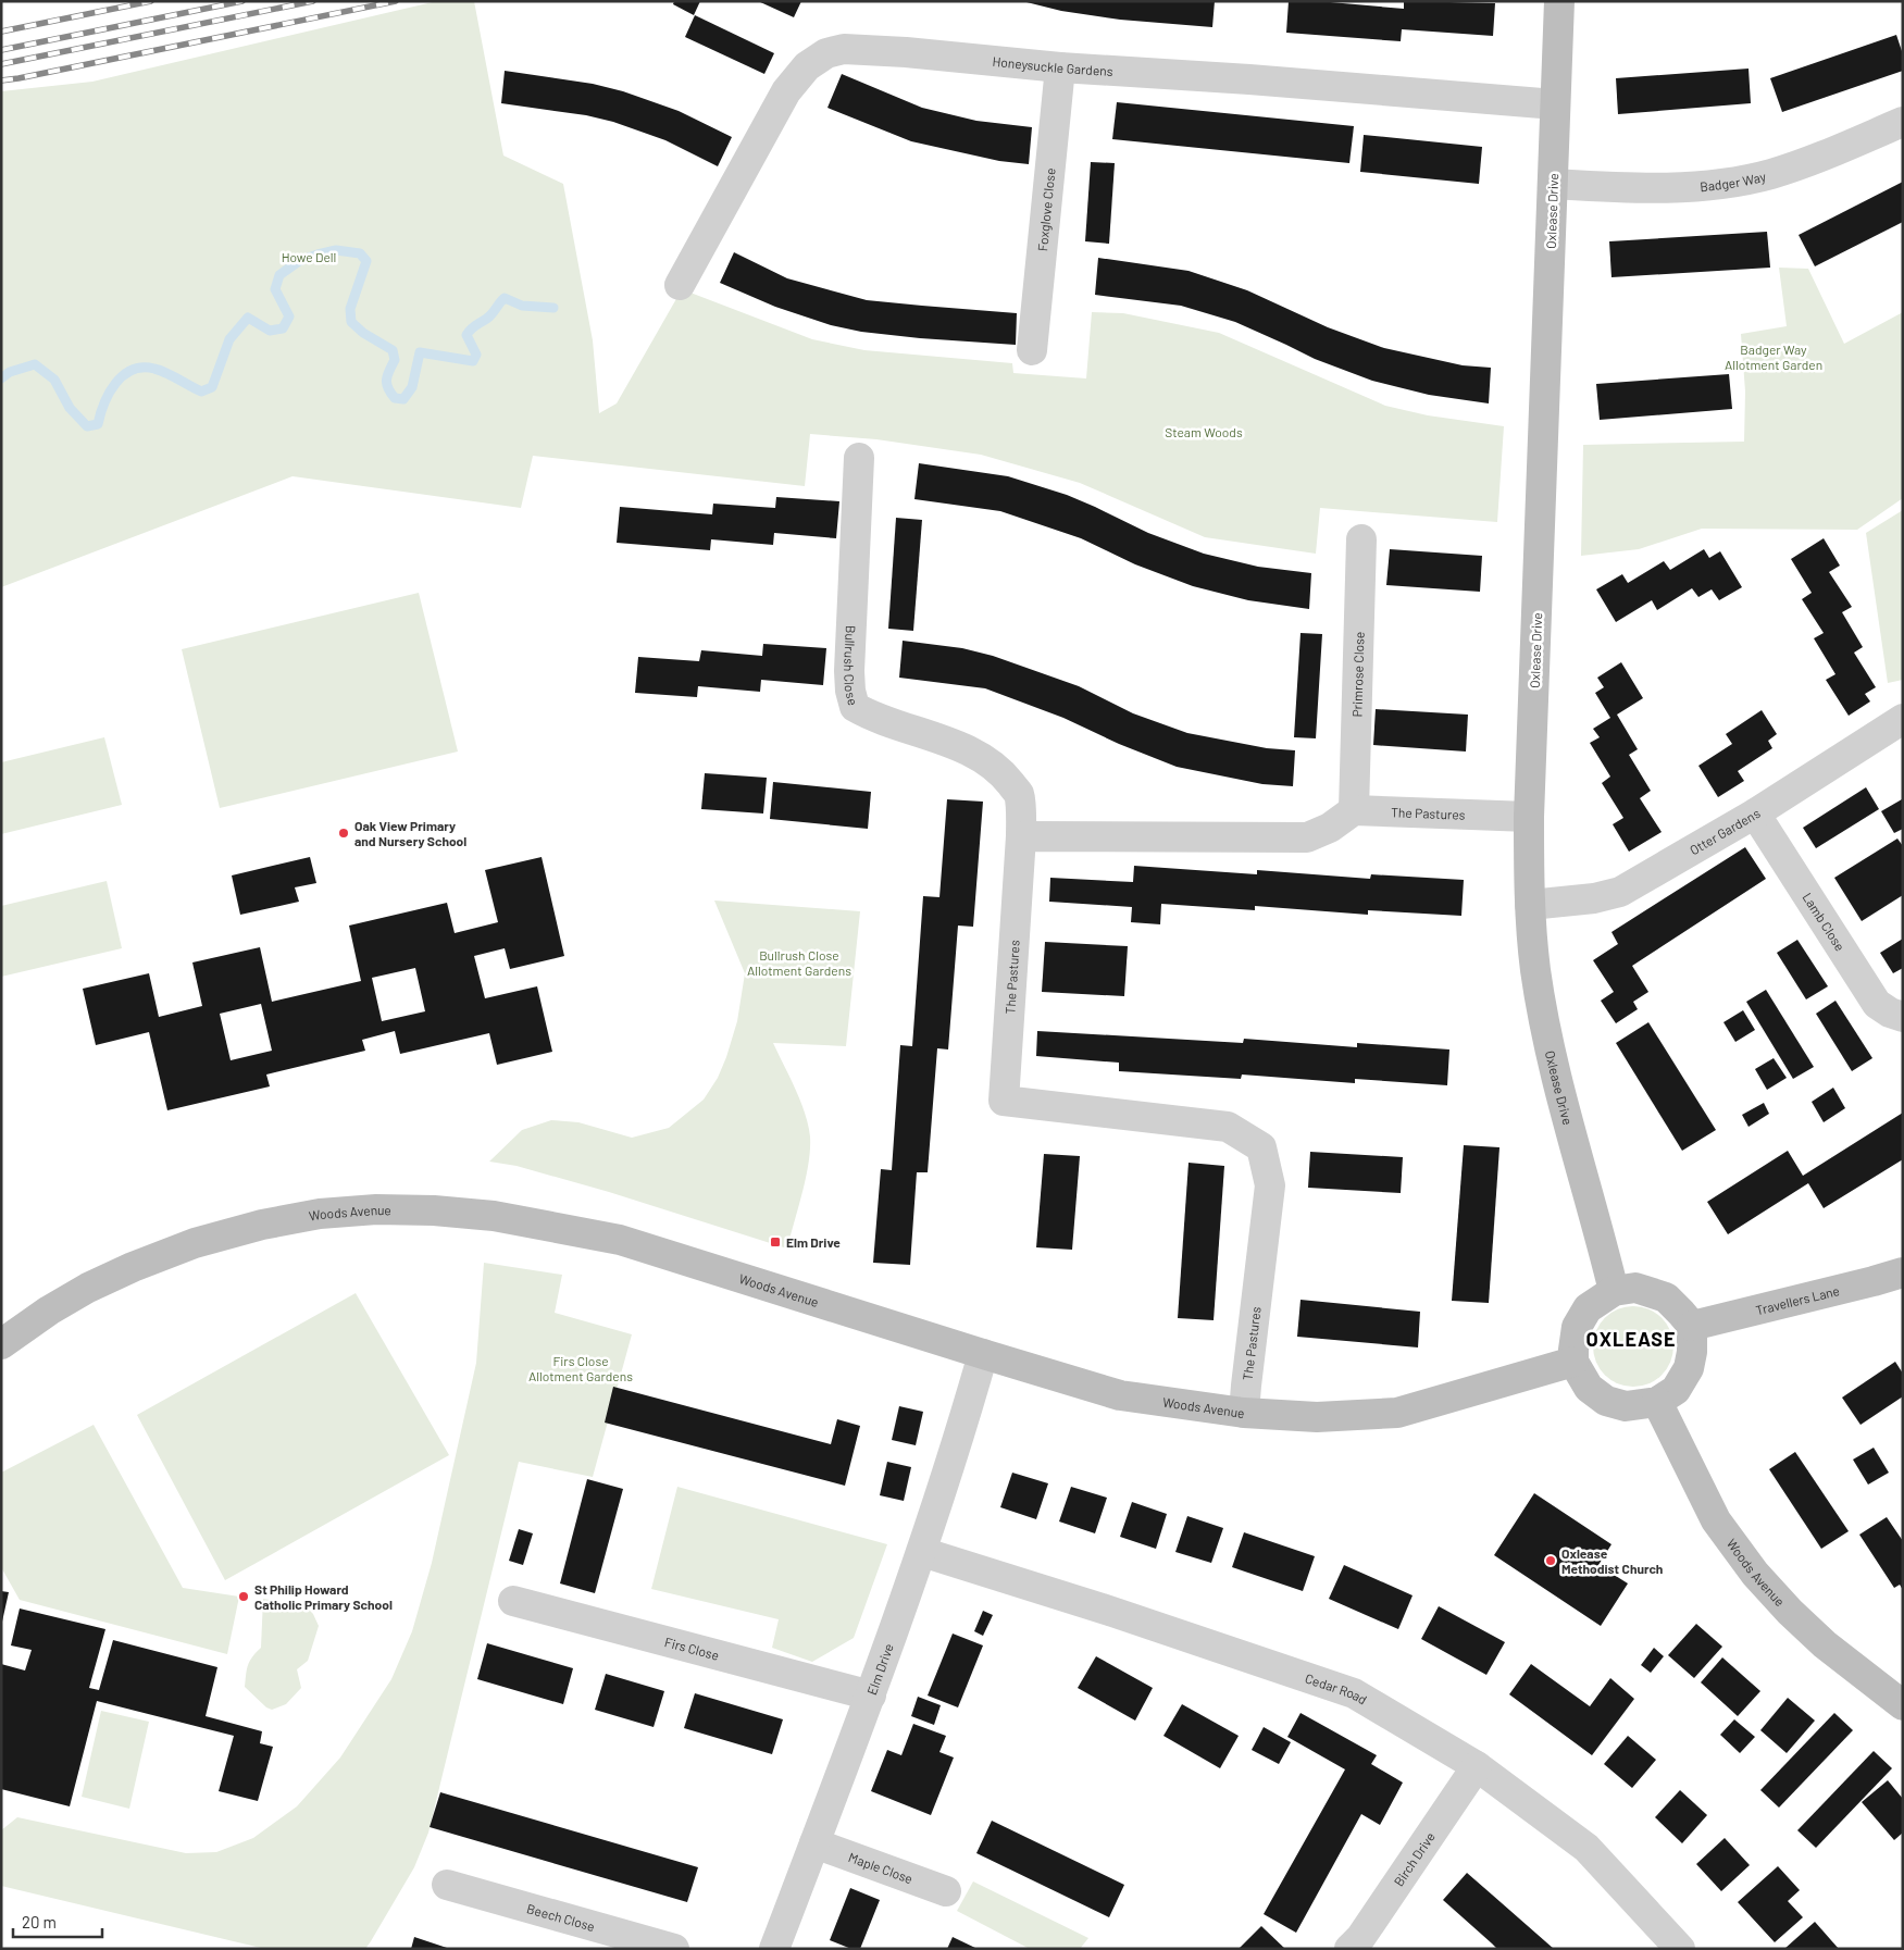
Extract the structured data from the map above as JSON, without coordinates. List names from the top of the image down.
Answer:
{
  "streets": {
    "street": [
      "Honeysuckle Gardens",
      "Badger Way",
      "Foxglove Close",
      "Oxlease Drive",
      "Bullrush Close",
      "Primrose Close",
      "The Pastures",
      "Otter Gardens",
      "Lamb Close",
      "Woods Avenue",
      "Travellers Lane",
      "Firs Close",
      "Elm Drive",
      "Cedar Road",
      "Birch Drive",
      "Maple Close",
      "Beech Close"
    ]
  },
  "crossings": [
    ["Honeysuckle Gardens", "Foxglove Close"],
    ["Honeysuckle Gardens", "Oxlease Drive"],
    ["Badger Way", "Oxlease Drive"],
    ["Oxlease Drive", "The Pastures"],
    ["Oxlease Drive", "Otter Gardens"],
    ["Oxlease Drive", "Woods Avenue"],
    ["Oxlease Drive", "Travellers Lane"],
    ["Bullrush Close", "The Pastures"],
    ["Primrose Close", "The Pastures"],
    ["The Pastures", "Woods Avenue"],
    ["Otter Gardens", "Lamb Close"],
    ["Woods Avenue", "Travellers Lane"],
    ["Woods Avenue", "Elm Drive"],
    ["Firs Close", "Elm Drive"],
    ["Elm Drive", "Cedar Road"],
    ["Elm Drive", "Maple Close"],
    ["Cedar Road", "Birch Drive"]
  ],
  "districts": ["OXLEASE"],
  "parks": [
    "Howe Dell",
    "Badger Way Allotment Garden",
    "Steam Woods",
    "Bullrush Close Allotment Gardens",
    "Firs Close Allotment Gardens"
  ],
  "places": {
    "other": ["Oak View Primary and Nursery School", "Oxlease Methodist Church", "St Philip Howard Catholic Primary School"],
    "transit": ["Elm Drive"]
  },
  "scale_bar": "20 m"
}
